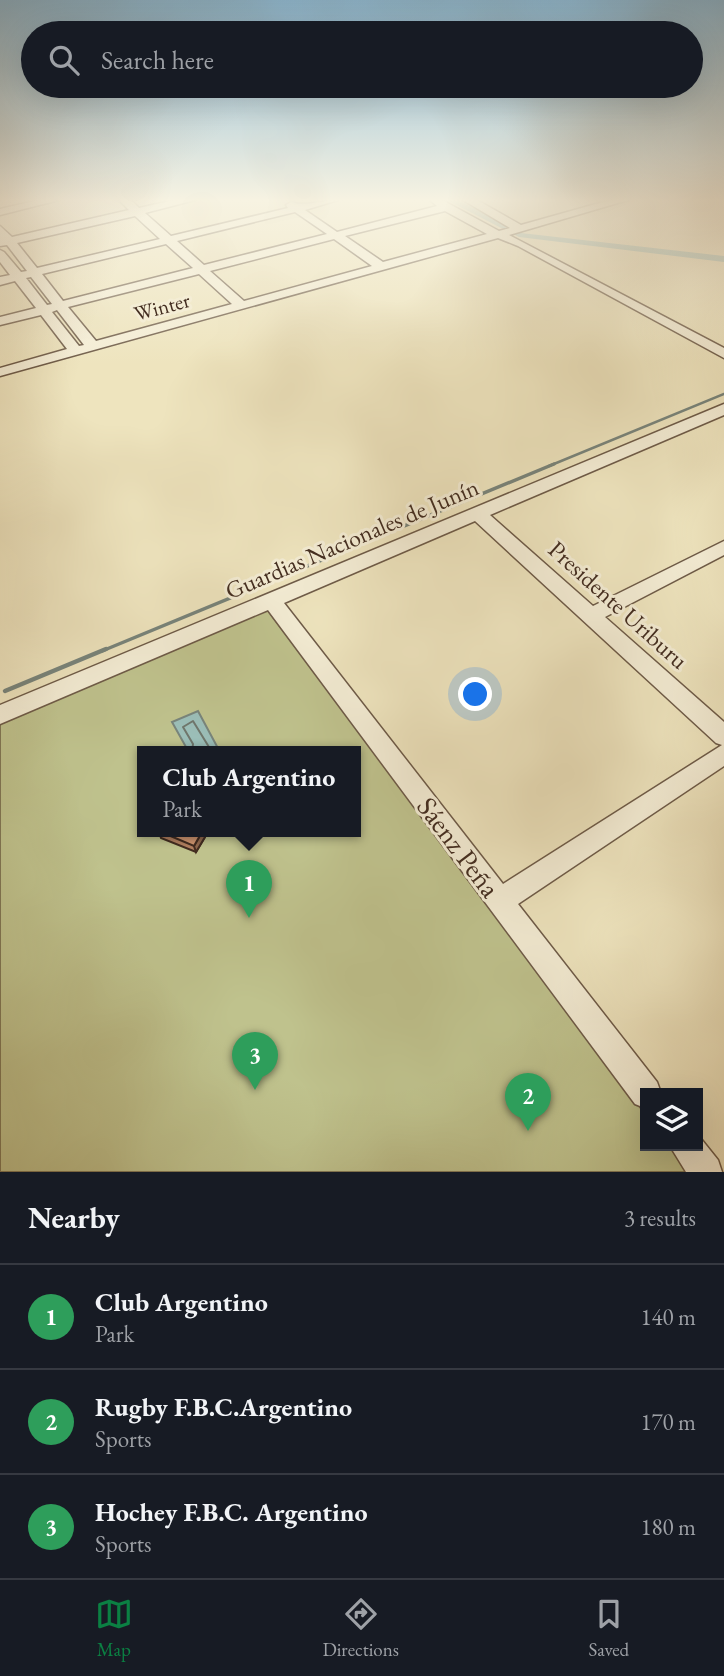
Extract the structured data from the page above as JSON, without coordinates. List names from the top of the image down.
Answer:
{
  "streets": {
    "street": [
      "Winter",
      "Guardias Nacionales de Junín",
      "Presidente Uriburu",
      "Sáenz Peña"
    ]
  },
  "crossings": [
    ["Guardias Nacionales de Junín", "Presidente Uriburu"],
    ["Guardias Nacionales de Junín", "Sáenz Peña"]
  ],
  "page": {
    "search": "Search here",
    "popup": ["Club Argentino", "Park"],
    "pins": ["1", "3", "2"],
    "heading": ["Nearby", "3 results"],
    "list": [
      {
        "mark": "1",
        "name": "Club Argentino",
        "note": "Park",
        "value": "140 m"
      },
      {
        "mark": "2",
        "name": "Rugby F.B.C.Argentino",
        "note": "Sports",
        "value": "170 m"
      },
      {
        "mark": "3",
        "name": "Hochey F.B.C. Argentino",
        "note": "Sports",
        "value": "180 m"
      }
    ],
    "nav": ["Map", "Directions", "Saved"]
  }
}
